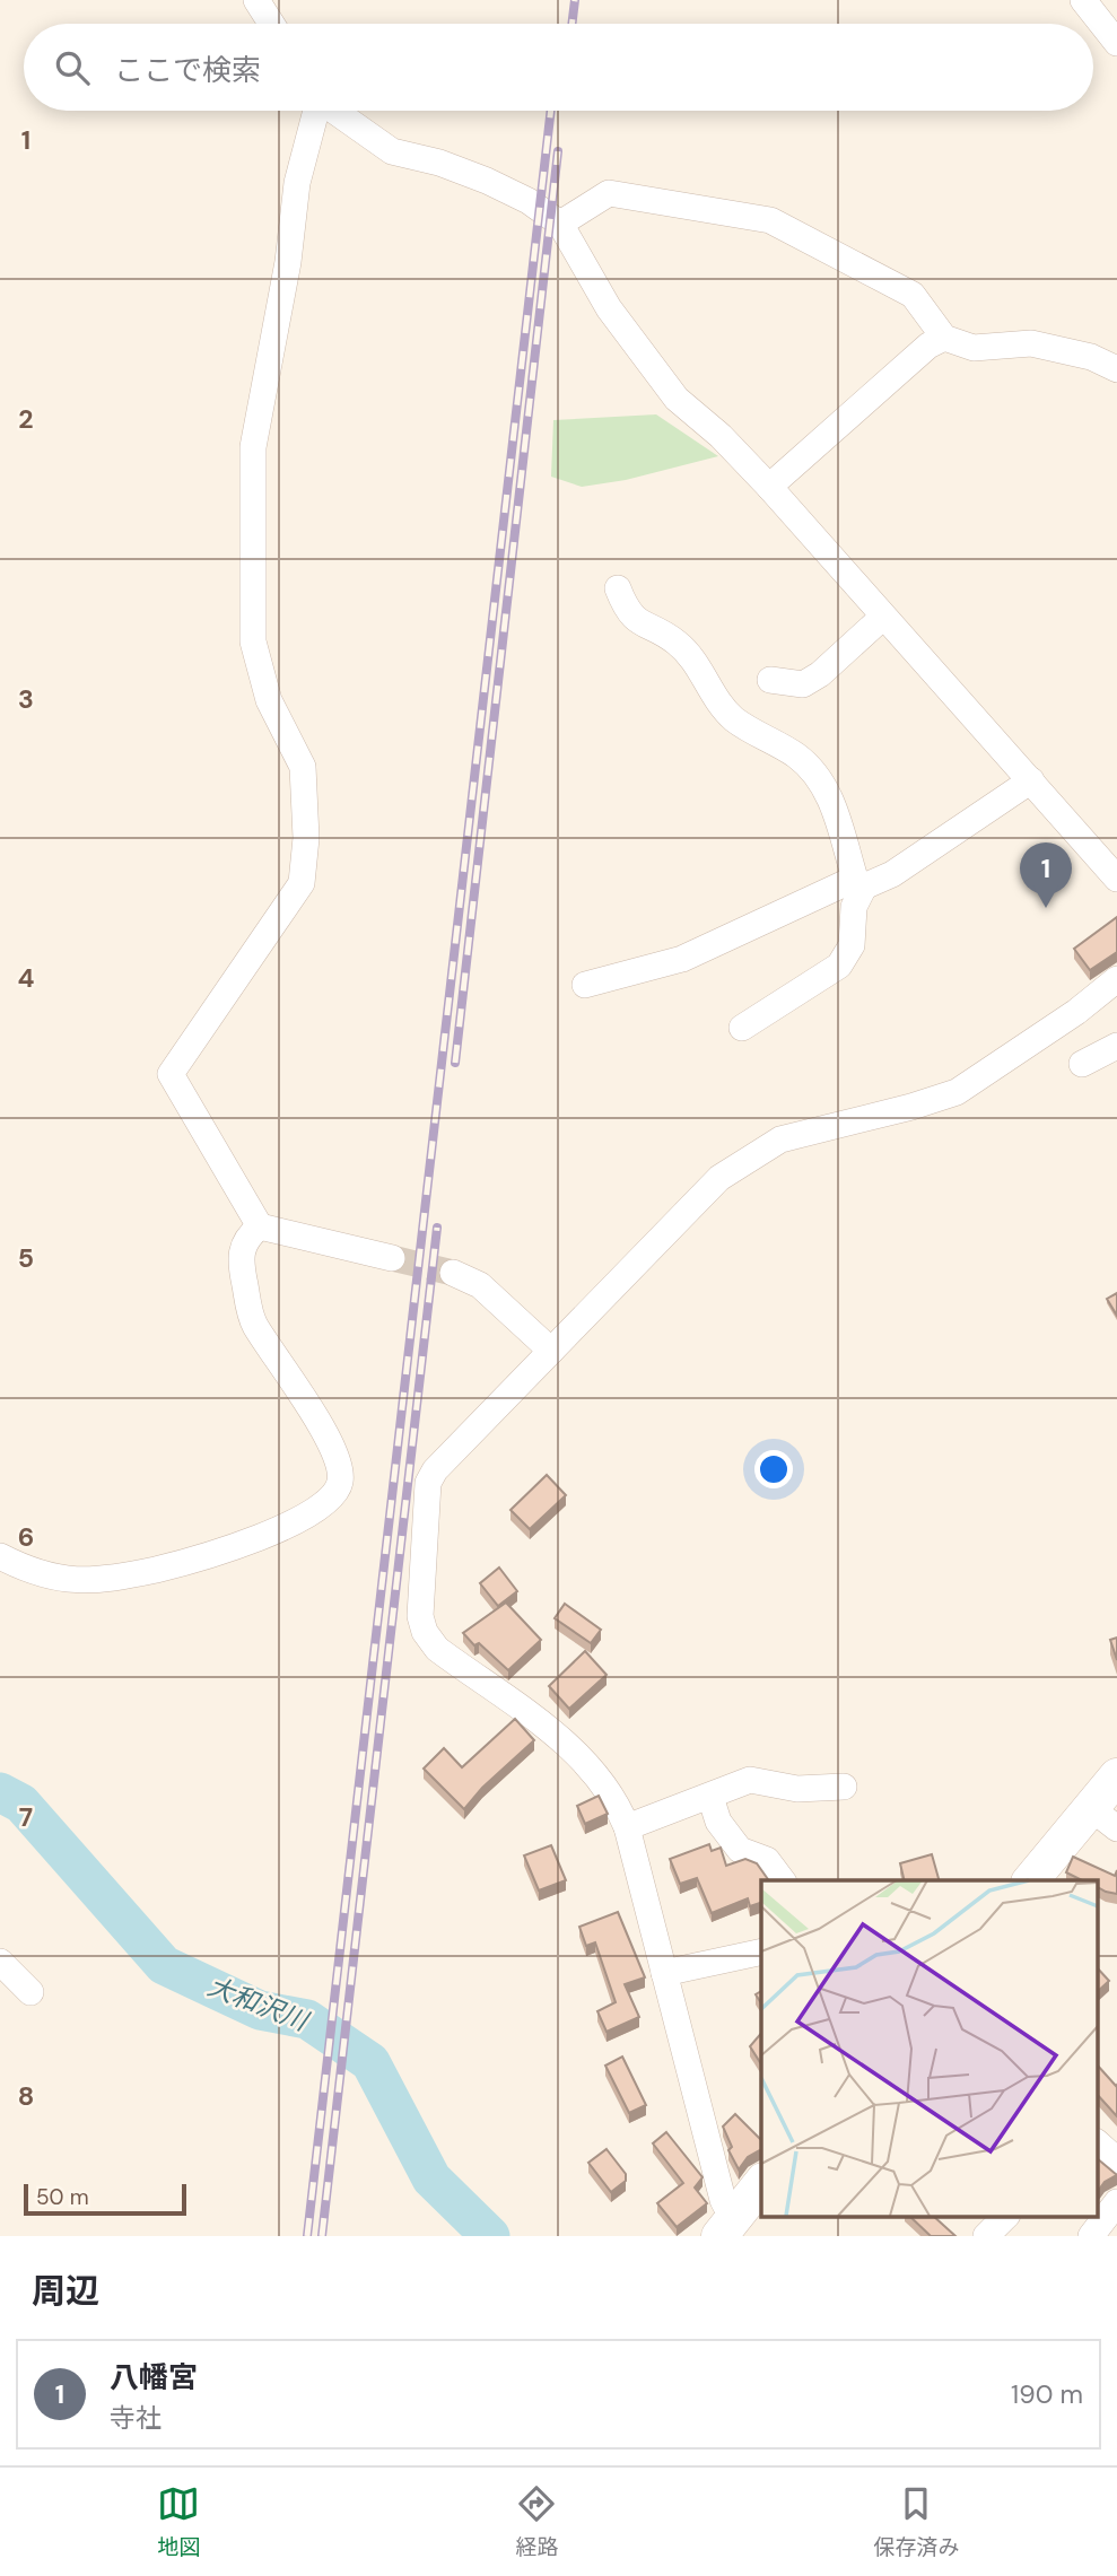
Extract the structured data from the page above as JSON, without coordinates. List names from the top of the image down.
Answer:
{
  "water": ["大和沢川"],
  "scale_bar": "50 m",
  "page": {
    "search": "ここで検索",
    "pins": "1",
    "scale": "50 m",
    "heading": "周辺",
    "list": [
      {
        "mark": "1",
        "name": "八幡宮",
        "note": "寺社",
        "value": "190 m"
      }
    ],
    "nav": ["地図", "経路", "保存済み"]
  },
  "grid": {
    "rows": [
      "1",
      "2",
      "3",
      "4",
      "5",
      "6",
      "7",
      "8"
    ]
  }
}
